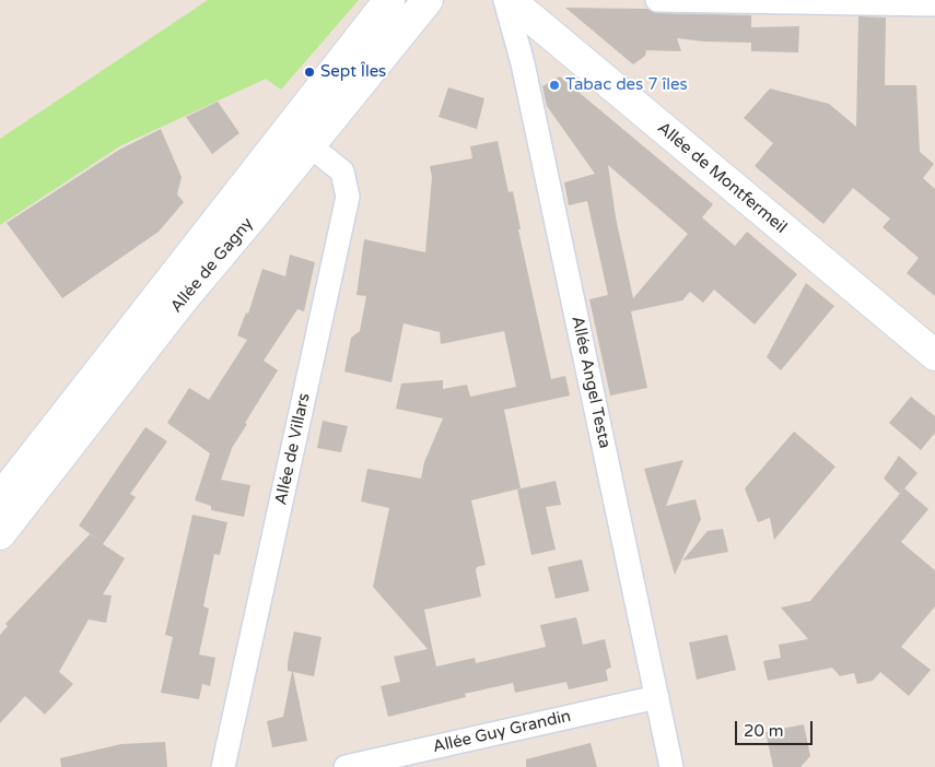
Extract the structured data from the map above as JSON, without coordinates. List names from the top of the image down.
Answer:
{
  "streets": {
    "main road": ["Allée de Montfermeil", "Allée de Gagny"],
    "street": ["Allée Angel Testa", "Allée de Villars", "Allée Guy Grandin"]
  },
  "crossings": [
    ["Allée de Gagny", "Allée de Villars"],
    ["Allée Angel Testa", "Allée Guy Grandin"]
  ],
  "places": ["Sept Îles", "Tabac des 7 îles"],
  "scale_bar": "20 m"
}
